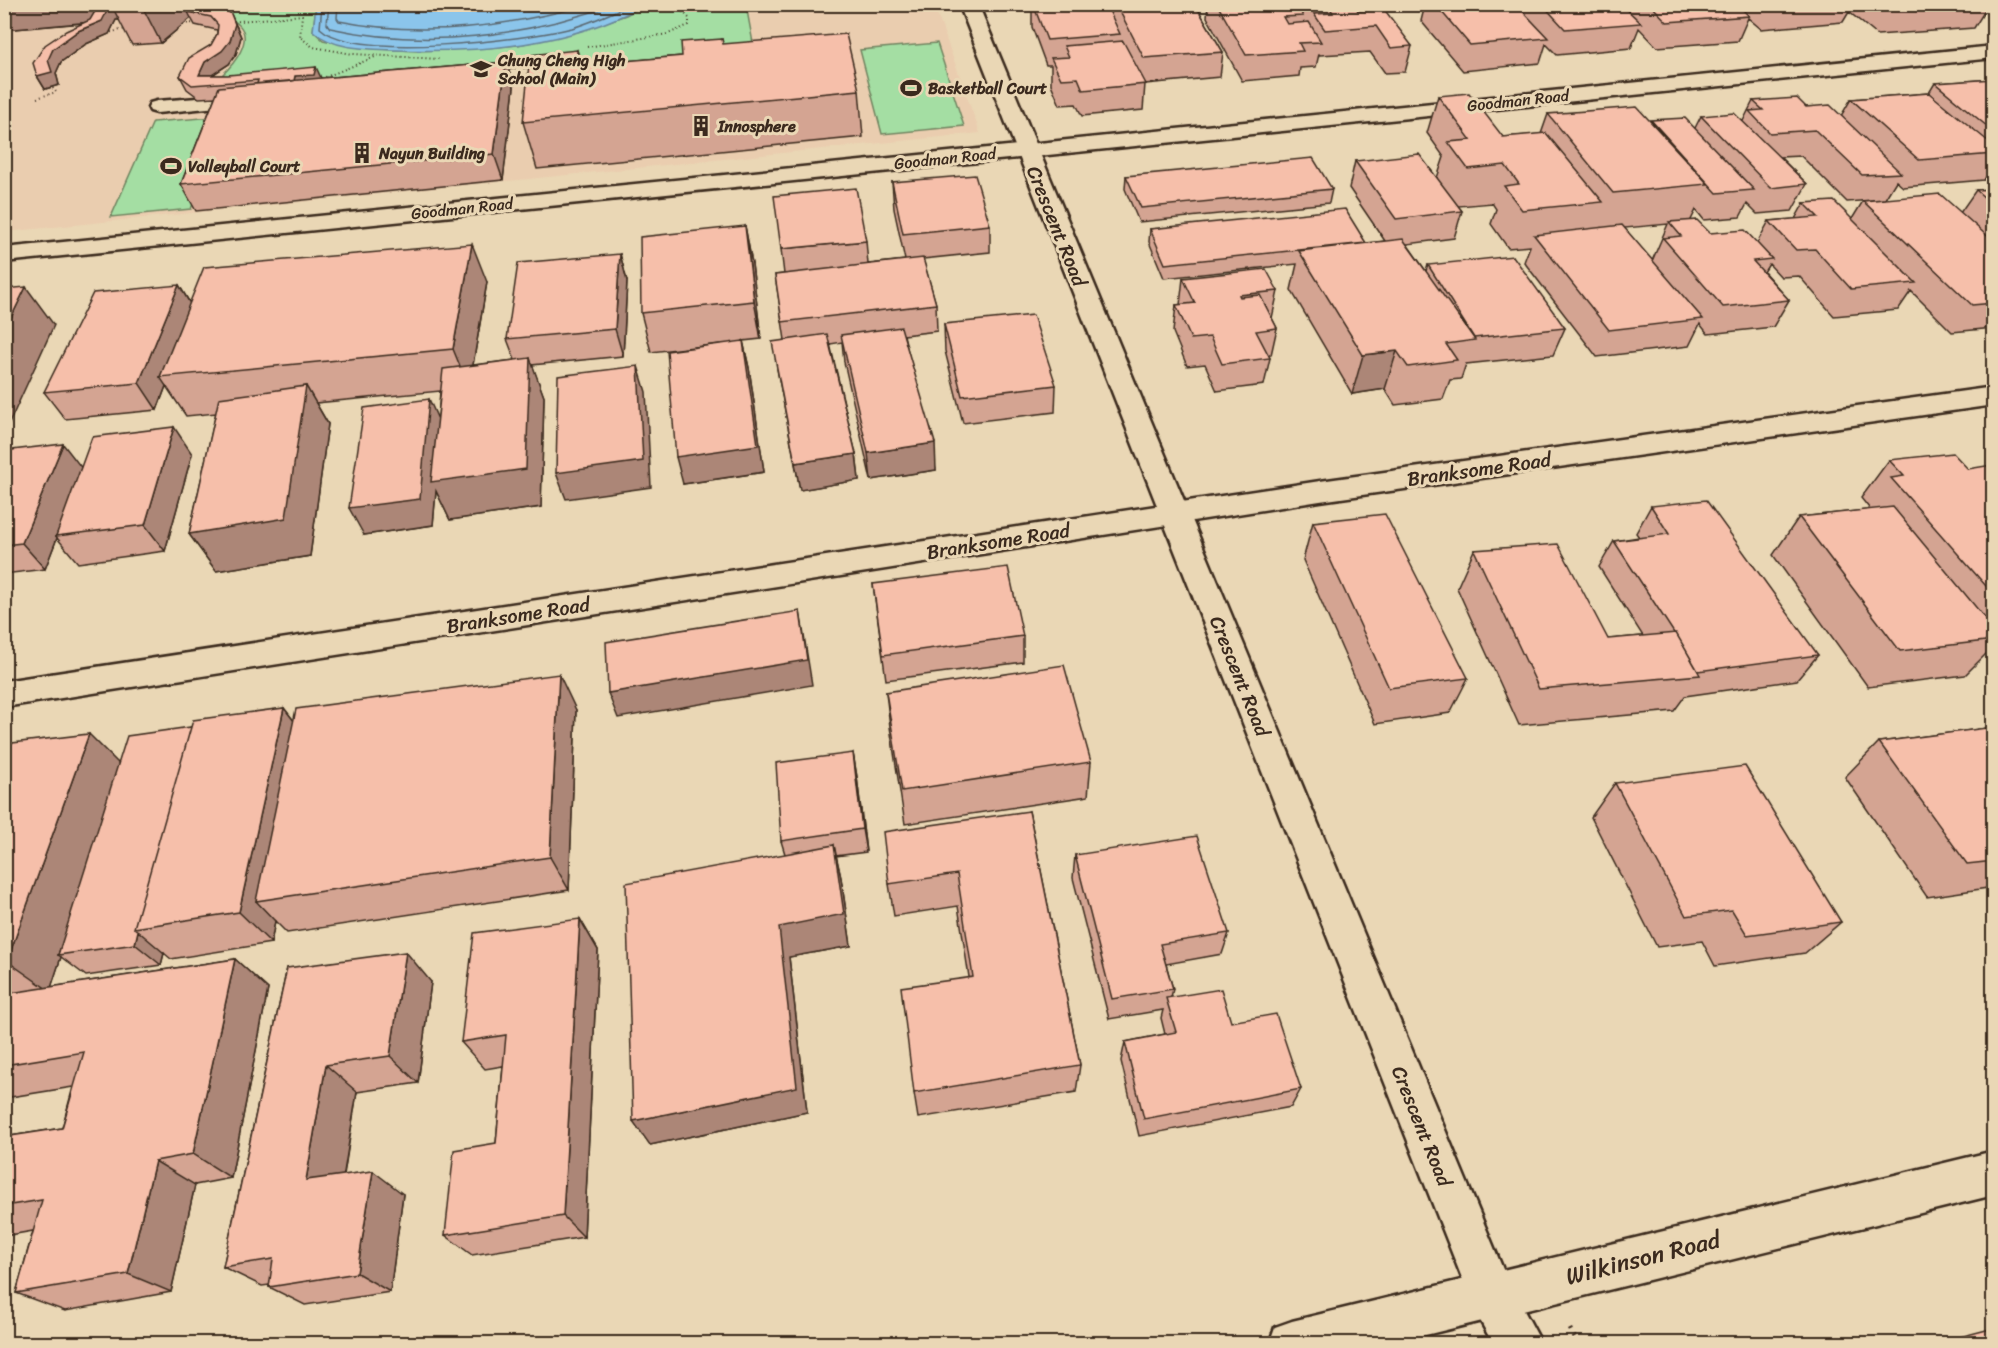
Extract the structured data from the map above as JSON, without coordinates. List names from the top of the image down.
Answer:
{
  "streets": {
    "street": [
      "Goodman Road",
      "Crescent Road",
      "Branksome Road",
      "Wilkinson Road"
    ]
  },
  "crossings": [
    ["Goodman Road", "Crescent Road"],
    ["Crescent Road", "Branksome Road"],
    ["Crescent Road", "Wilkinson Road"]
  ],
  "places": {
    "school or university": ["Chung Cheng High School (Main)"],
    "sports": ["Basketball Court", "Volleyball Court"],
    "building": ["Innosphere", "Nayun Building"]
  }
}
